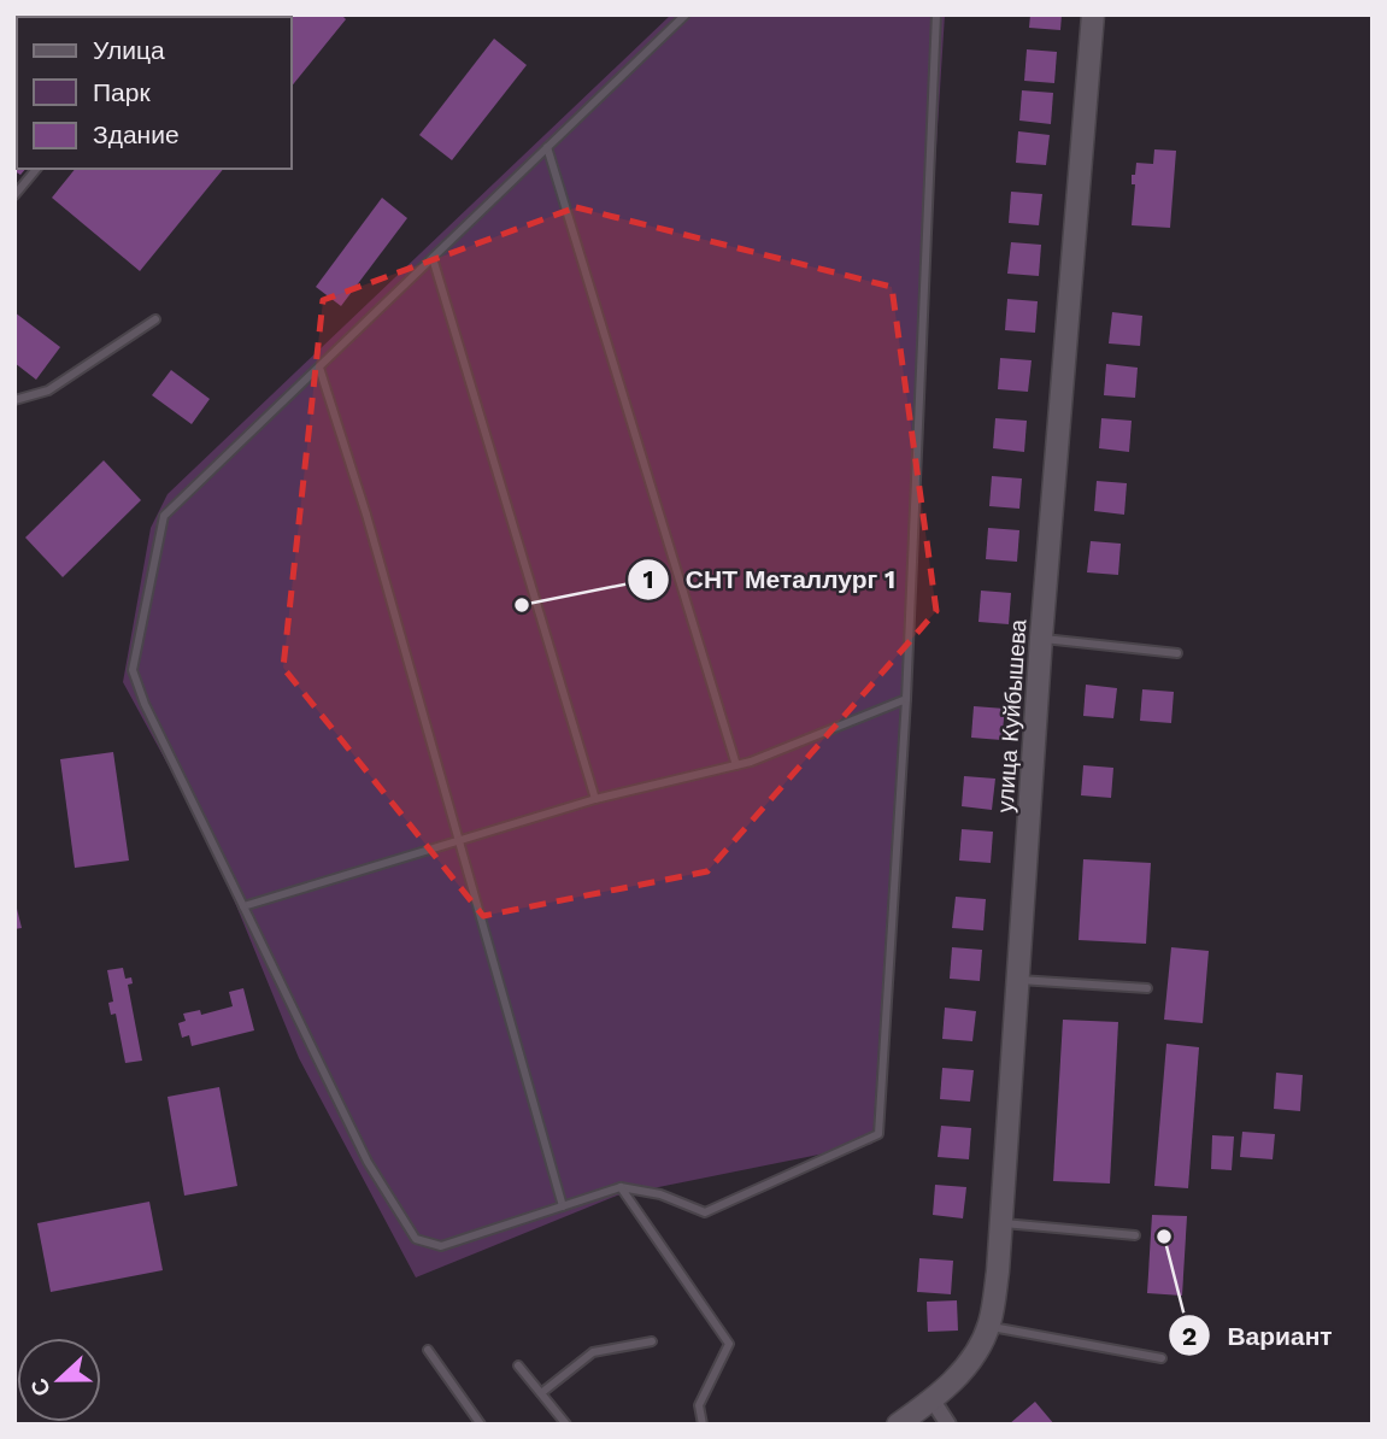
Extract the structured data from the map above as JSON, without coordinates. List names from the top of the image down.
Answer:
{
  "streets": {
    "main road": ["улица Куйбышева"]
  },
  "places": ["СНТ Металлург 1", "Вариант"],
  "legend": ["Улица", "Парк", "Здание"],
  "north": "left"
}
